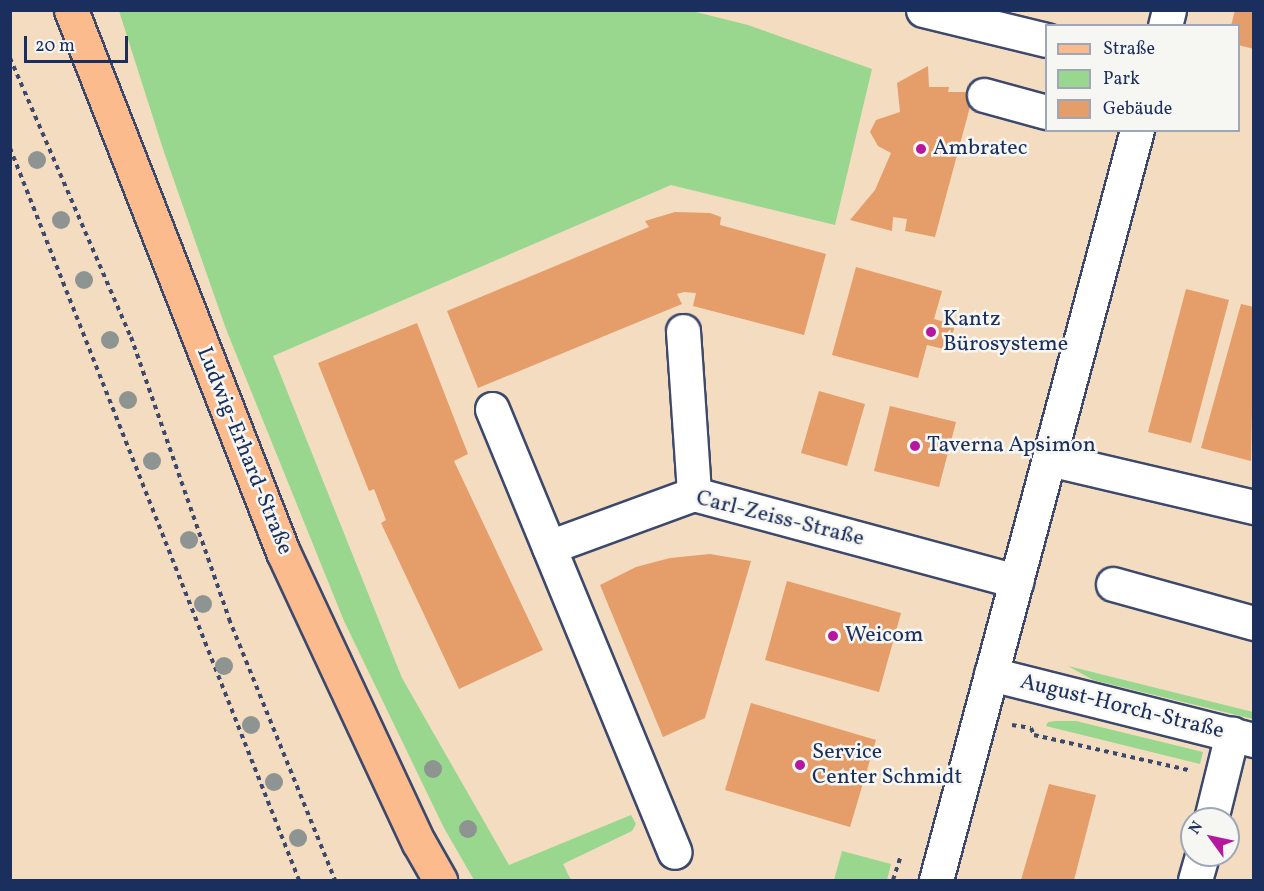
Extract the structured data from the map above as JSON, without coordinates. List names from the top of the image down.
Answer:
{
  "streets": {
    "main road": ["Ludwig-Erhard-Straße"],
    "street": ["Carl-Zeiss-Straße", "August-Horch-Straße"]
  },
  "places": [
    "Ambratec",
    "Kantz Bürosysteme",
    "Taverna Apsimon",
    "Weicom",
    "Service Center Schmidt"
  ],
  "legend": ["Straße", "Park", "Gebäude"],
  "scale_bar": "20 m",
  "north": "top left"
}
